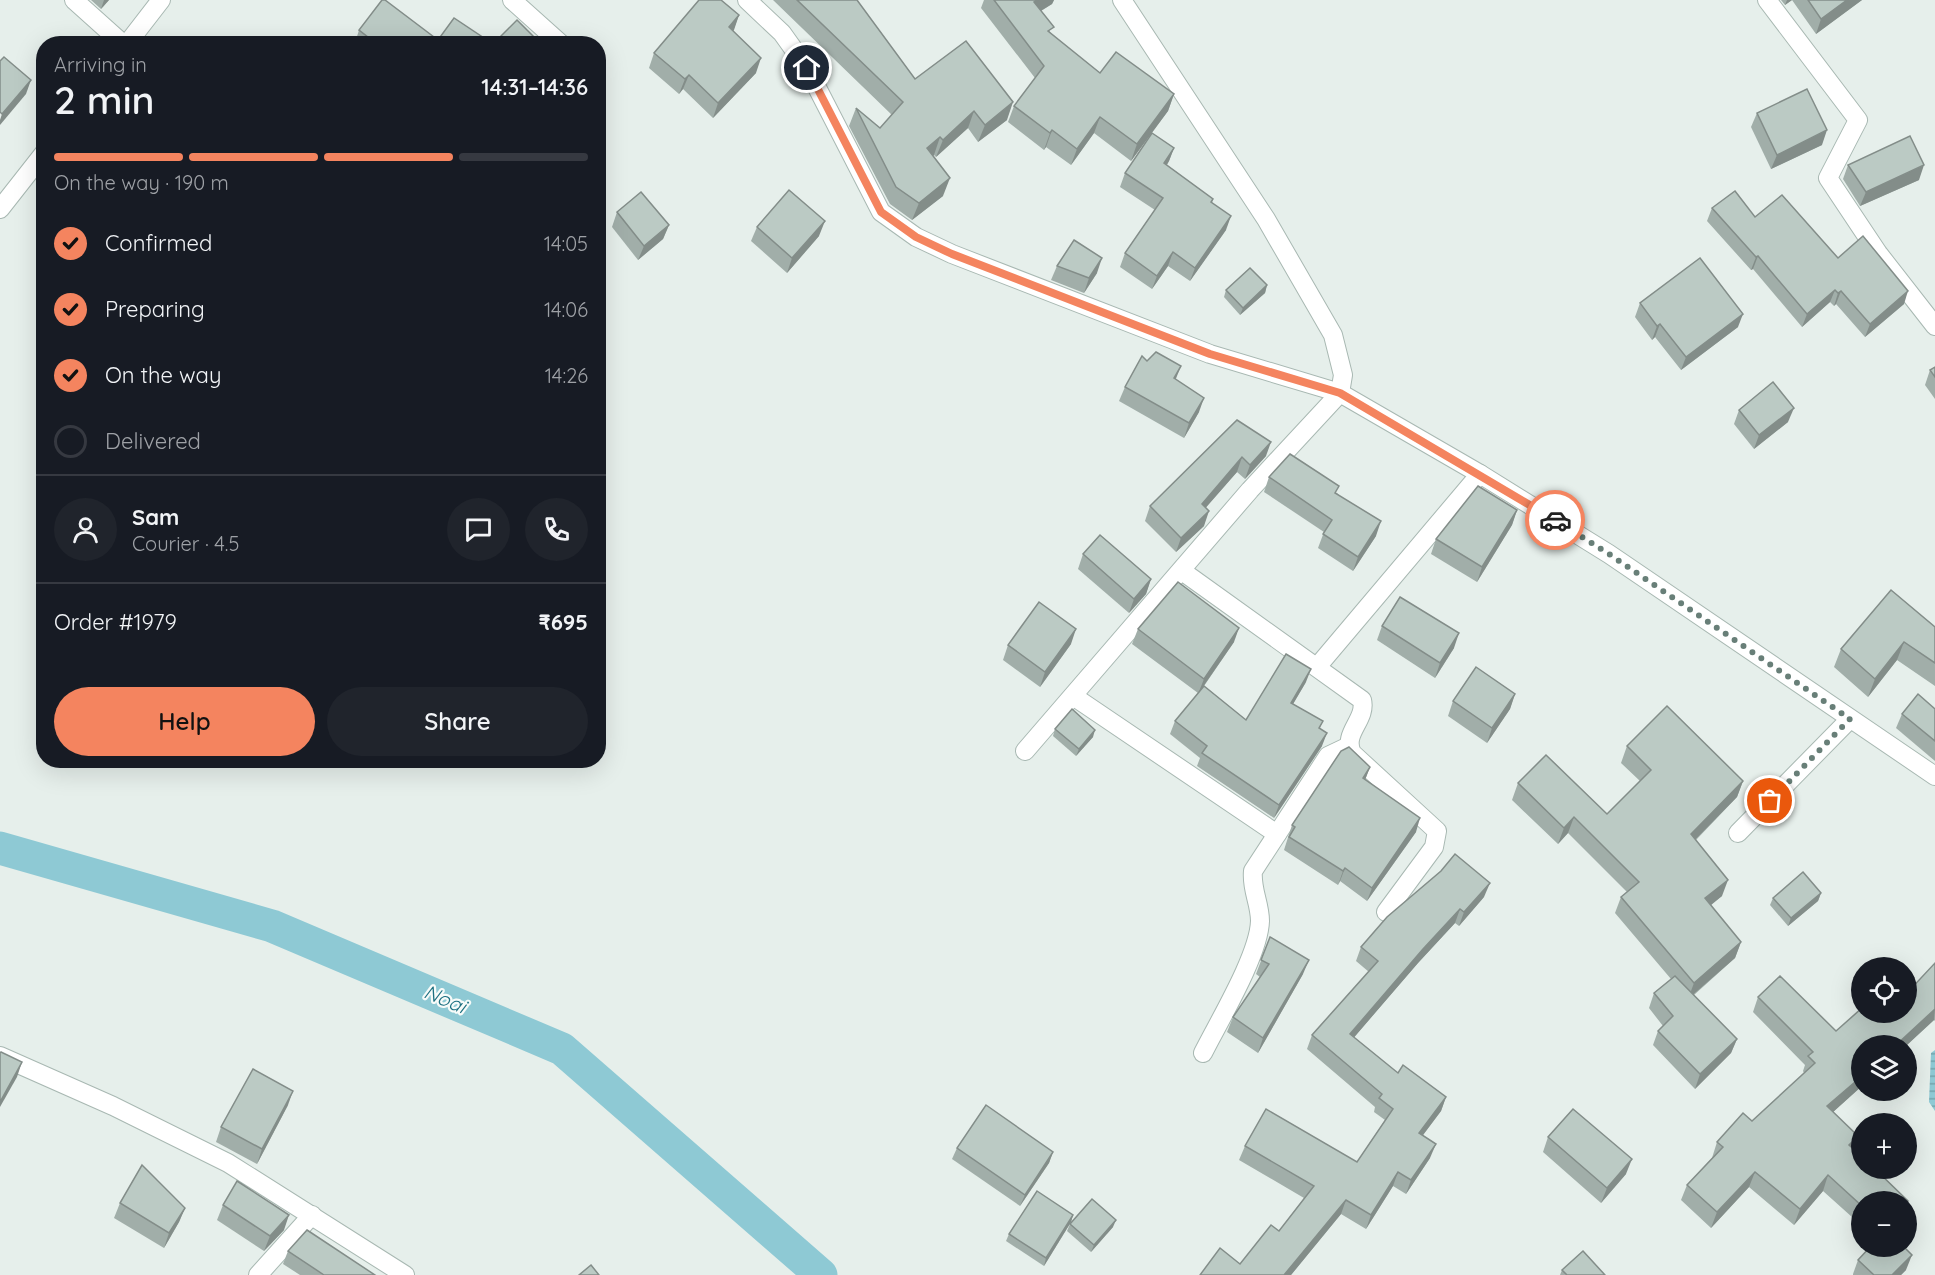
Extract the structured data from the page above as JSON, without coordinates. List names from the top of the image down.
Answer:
{
  "water": ["Noai"],
  "page": {
    "heading": ["2 min", "Arriving in", "14:31–14:36"],
    "panel": [
      "Sam",
      "Courier · 4.5",
      "Order #1979",
      "₹695"
    ],
    "bar": "On the way · 190 m",
    "list": [
      ["Confirmed", "14:05"],
      ["Preparing", "14:06"],
      ["On the way", "14:26"],
      "Delivered"
    ],
    "buttons": ["Help", "Share"],
    "map_buttons": ["+", "−"]
  }
}
